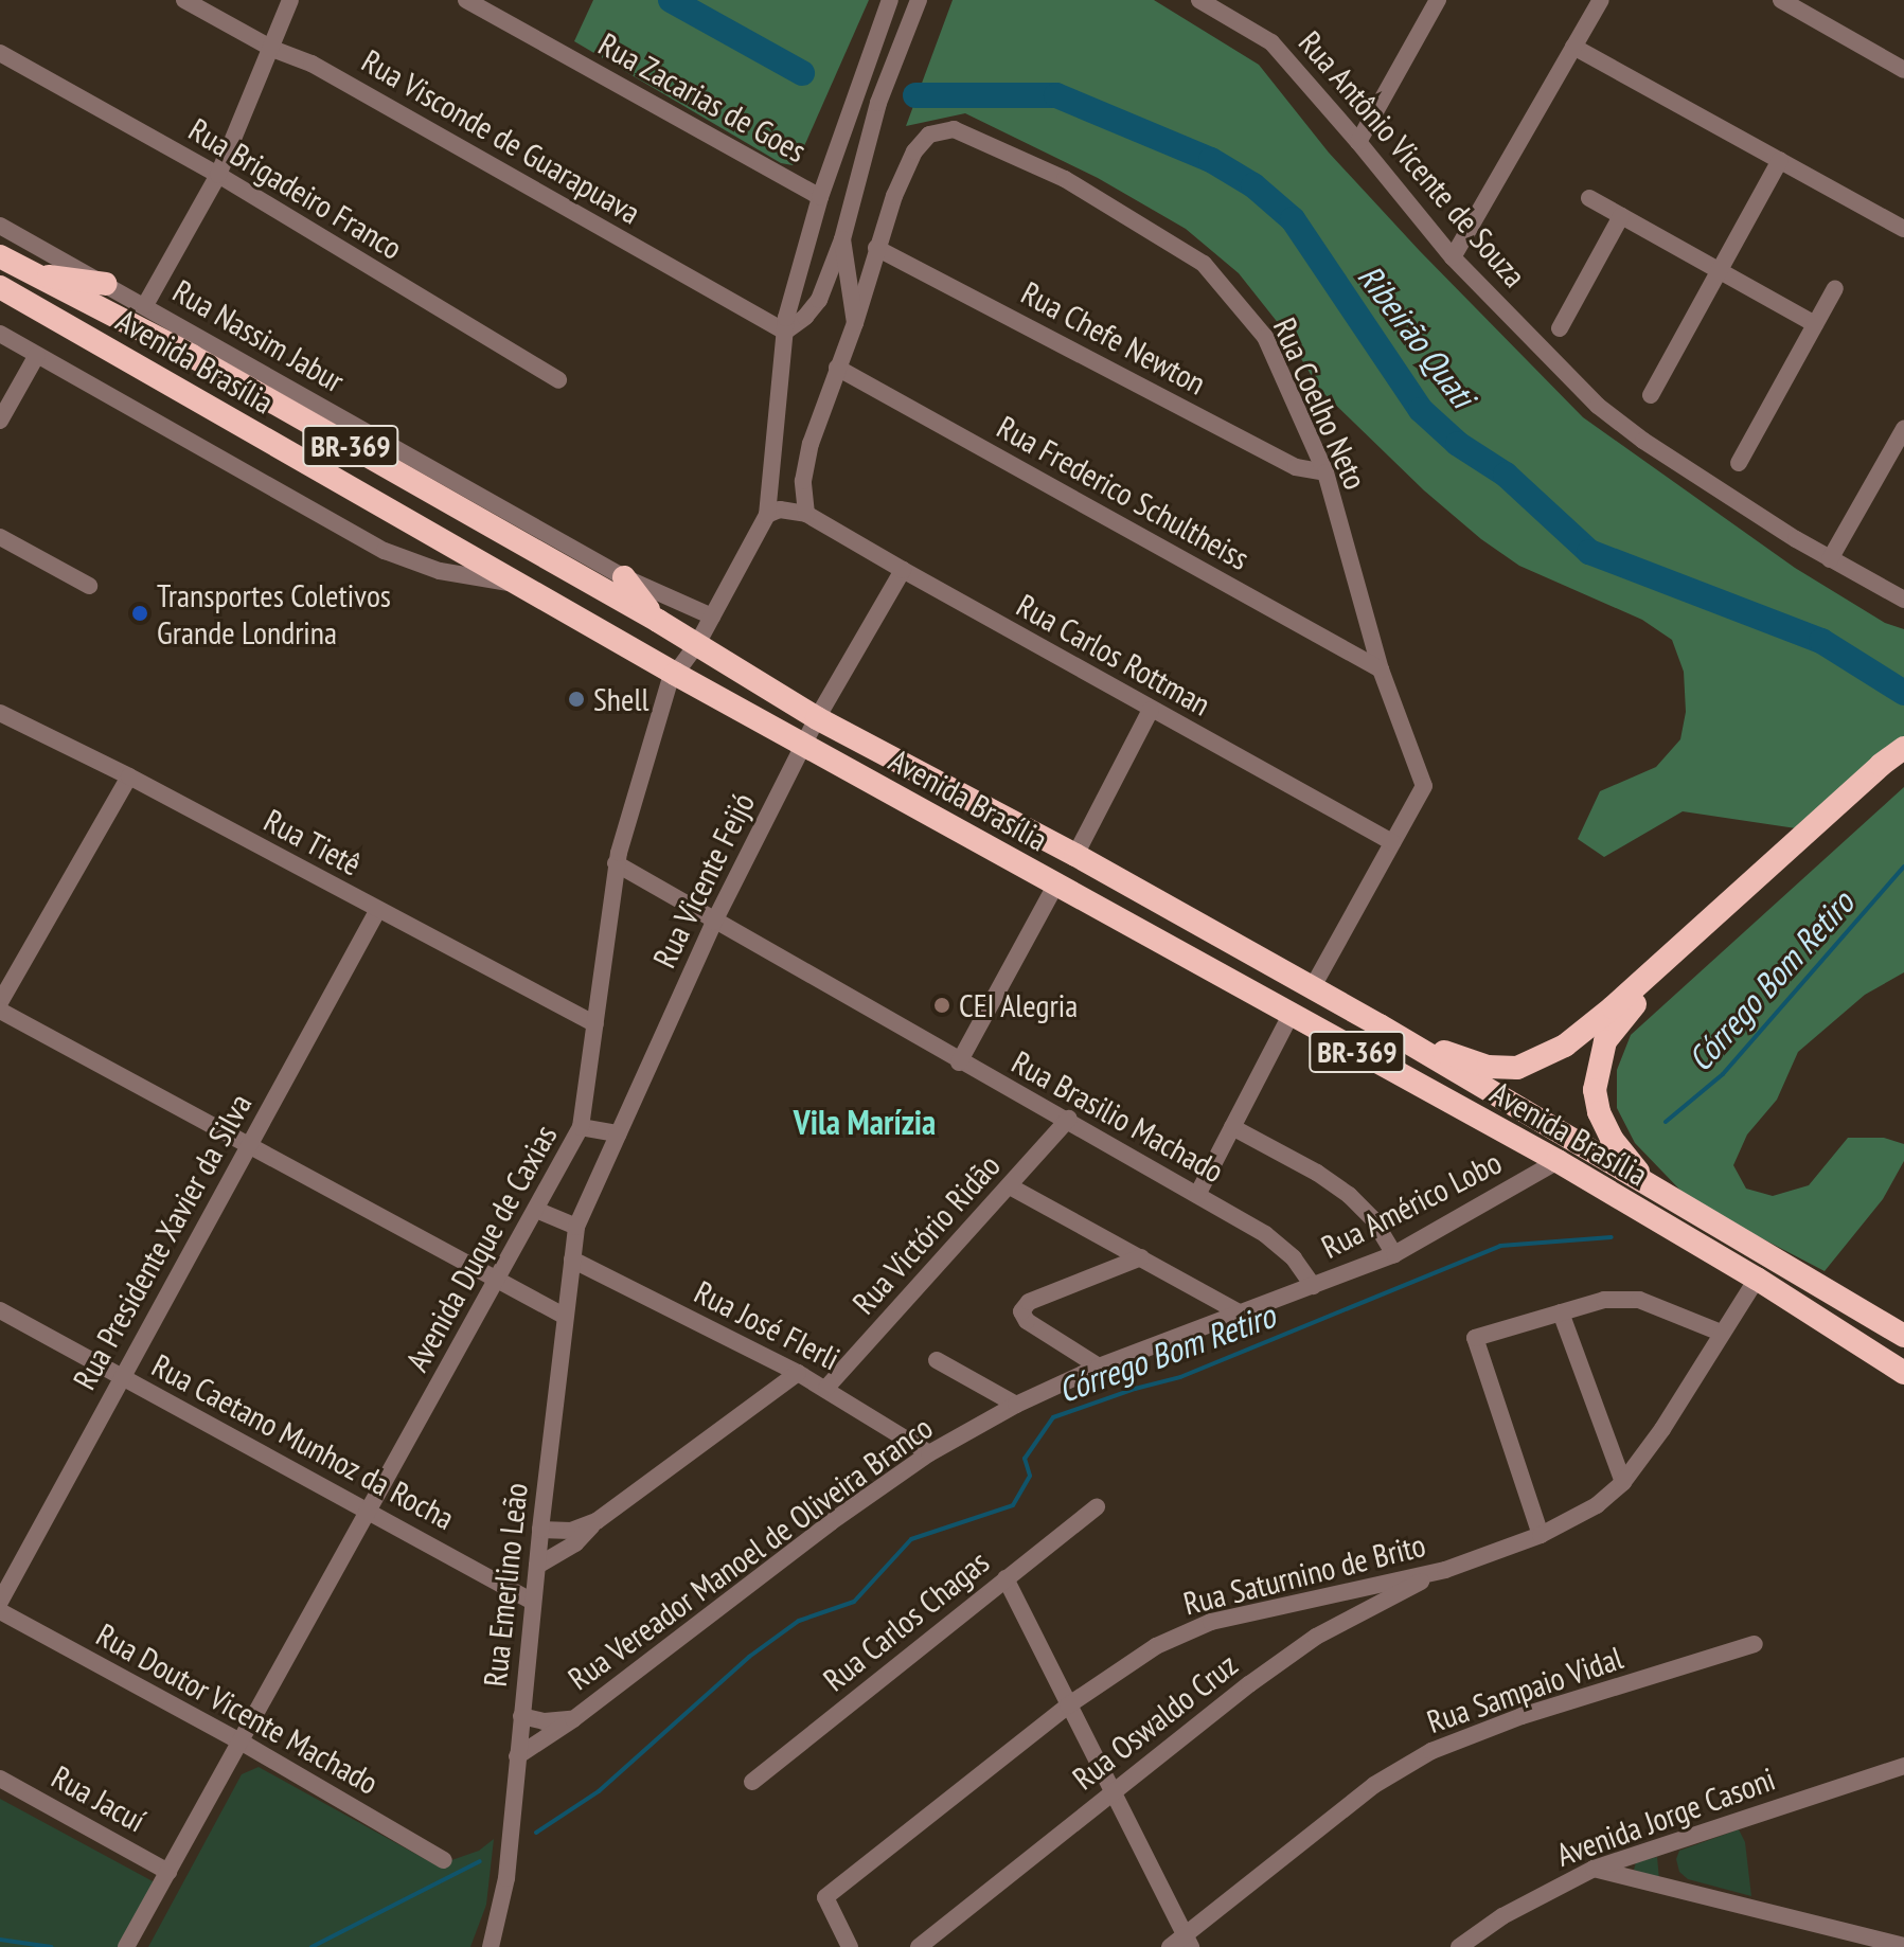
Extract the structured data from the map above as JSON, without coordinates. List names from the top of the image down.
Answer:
{
  "streets": {
    "highway": ["Avenida Brasília", "BR-369"],
    "street": [
      "Rua Zacarias de Goes",
      "Rua Visconde de Guarapuava",
      "Rua Antônio Vicente de Souza",
      "Rua Brigadeiro Franco",
      "Rua Nassim Jabur",
      "Rua Chefe Newton",
      "Rua Coelho Neto",
      "Rua Frederico Schultheiss",
      "Rua Carlos Rottman",
      "Rua Tietê",
      "Rua Vicente Feijó",
      "Rua Brasilio Machado",
      "Rua Américo Lobo",
      "Rua Victório Ridão",
      "Rua Presidente Xavier da Silva",
      "Avenida Duque de Caxias",
      "Rua José FIerli",
      "Rua Caetano Munhoz da Rocha",
      "Rua Vereador Manoel de Oliveira Branco",
      "Rua Saturnino de Brito",
      "Rua Emerlino Leão",
      "Rua Carlos Chagas",
      "Rua Sampaio Vidal",
      "Rua Doutor Vicente Machado",
      "Rua Oswaldo Cruz",
      "Rua Jacuí",
      "Avenida Jorge Casoni"
    ]
  },
  "crossings": [
    ["Rua Zacarias de Goes", "Avenida Duque de Caxias"],
    ["Rua Visconde de Guarapuava", "Avenida Duque de Caxias"],
    ["Rua Nassim Jabur", "Avenida Duque de Caxias"],
    ["Rua Chefe Newton", "Rua Coelho Neto"],
    ["Avenida Brasília", "Rua Vicente Feijó"],
    ["Avenida Brasília", "Rua Américo Lobo"],
    ["Avenida Brasília", "Avenida Duque de Caxias"],
    ["Avenida Brasília", "Rua Saturnino de Brito"],
    ["Rua Coelho Neto", "Rua Frederico Schultheiss"],
    ["Rua Coelho Neto", "Rua Carlos Rottman"],
    ["Rua Carlos Rottman", "Rua Vicente Feijó"],
    ["Rua Tietê", "Rua Presidente Xavier da Silva"],
    ["Rua Tietê", "Avenida Duque de Caxias"],
    ["Rua Vicente Feijó", "Rua Brasilio Machado"],
    ["Rua Vicente Feijó", "Rua Emerlino Leão"],
    ["Rua Brasilio Machado", "Rua Américo Lobo"],
    ["Rua Brasilio Machado", "Rua Victório Ridão"],
    ["Rua Brasilio Machado", "Avenida Duque de Caxias"],
    ["Rua Américo Lobo", "Rua Vereador Manoel de Oliveira Branco"],
    ["Rua Victório Ridão", "Rua José FIerli"],
    ["Rua Presidente Xavier da Silva", "Rua Caetano Munhoz da Rocha"],
    ["Avenida Duque de Caxias", "Rua Caetano Munhoz da Rocha"],
    ["Avenida Duque de Caxias", "Rua Doutor Vicente Machado"],
    ["Avenida Duque de Caxias", "Rua Jacuí"],
    ["Rua José FIerli", "Rua Vereador Manoel de Oliveira Branco"],
    ["Rua José FIerli", "Rua Emerlino Leão"],
    ["Rua Caetano Munhoz da Rocha", "Rua Emerlino Leão"],
    ["Rua Vereador Manoel de Oliveira Branco", "Rua Emerlino Leão"],
    ["Rua Saturnino de Brito", "Rua Oswaldo Cruz"]
  ],
  "districts": ["Vila Marízia"],
  "water": ["Ribeirão Quati", "Córrego Bom Retiro"],
  "places": ["Transportes Coletivos Grande Londrina", "Shell", "CEI Alegria"]
}
